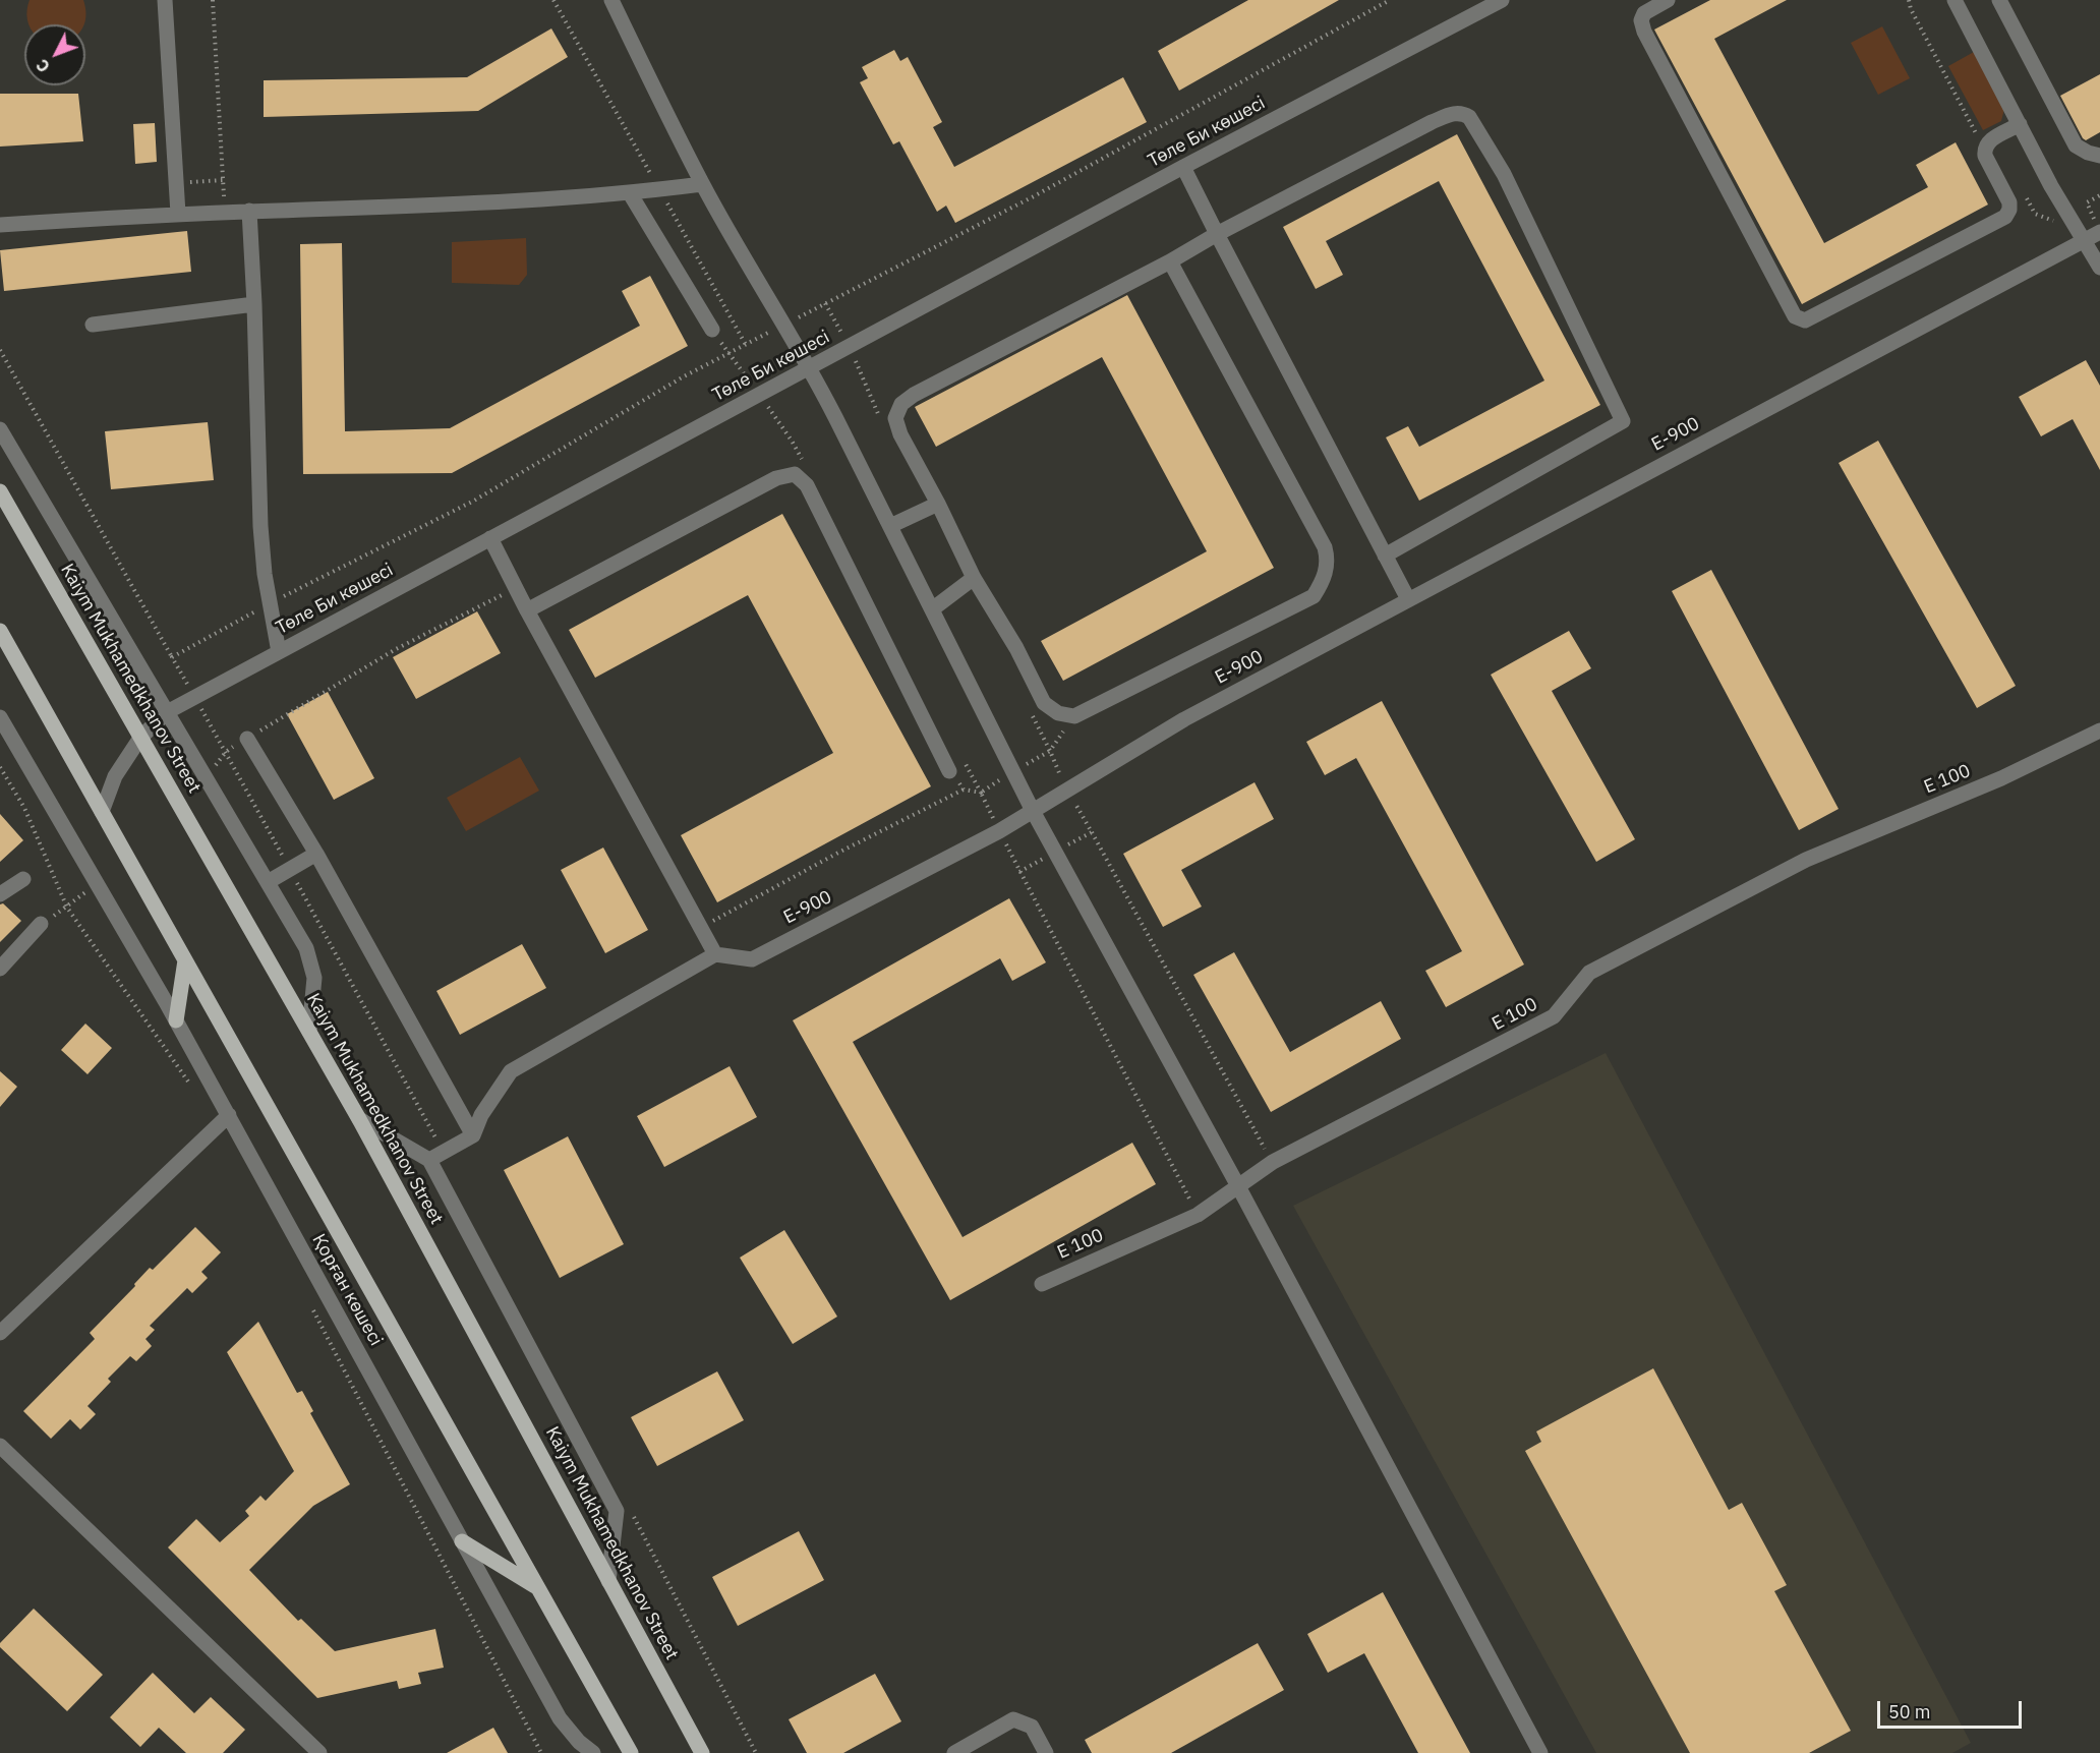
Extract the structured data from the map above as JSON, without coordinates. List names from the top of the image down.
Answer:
{
  "streets": {
    "main road": ["Kaiym Mukhamedkhanov Street"],
    "street": [
      "Төле Би көшесі",
      "E-900",
      "E 100",
      "Қорған көшесі"
    ]
  },
  "crossings": [
    ["Төле Би көшесі", "Kaiym Mukhamedkhanov Street"]
  ],
  "scale_bar": "50 m",
  "north": "bottom left"
}
